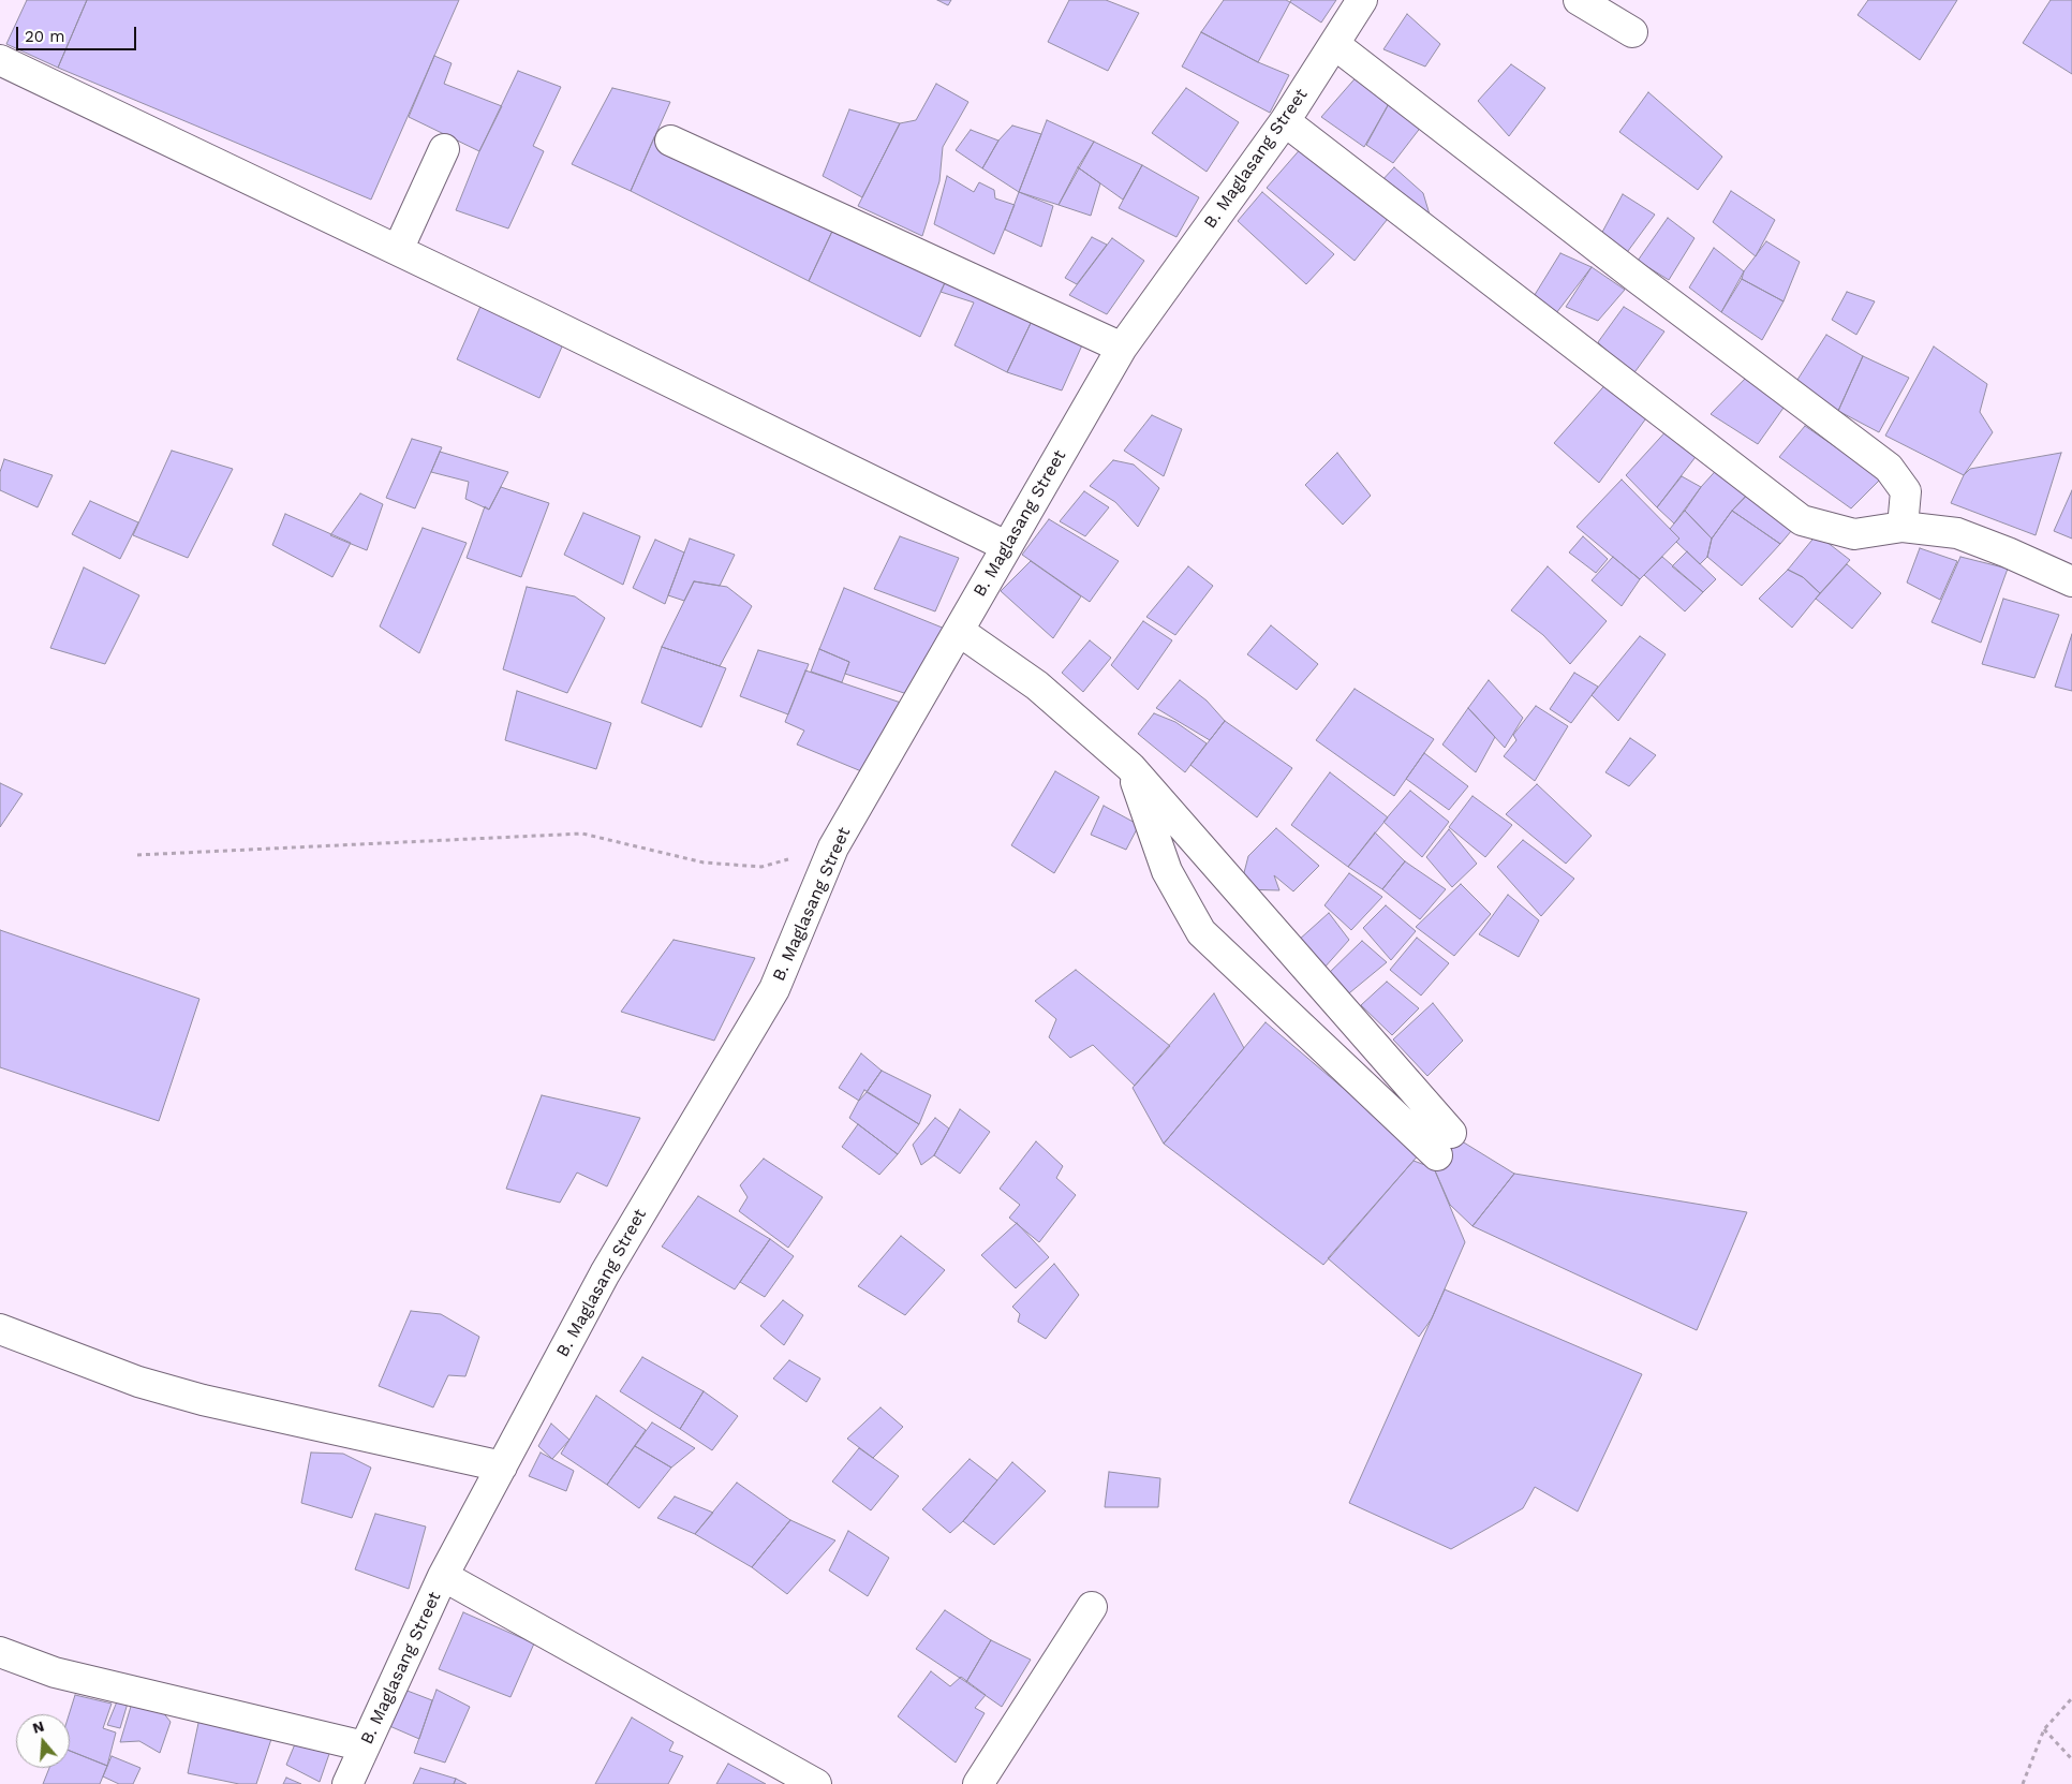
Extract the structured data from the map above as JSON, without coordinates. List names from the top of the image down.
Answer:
{
  "streets": {
    "street": ["B. Maglasang Street"]
  },
  "scale_bar": "20 m",
  "north": "top"
}
